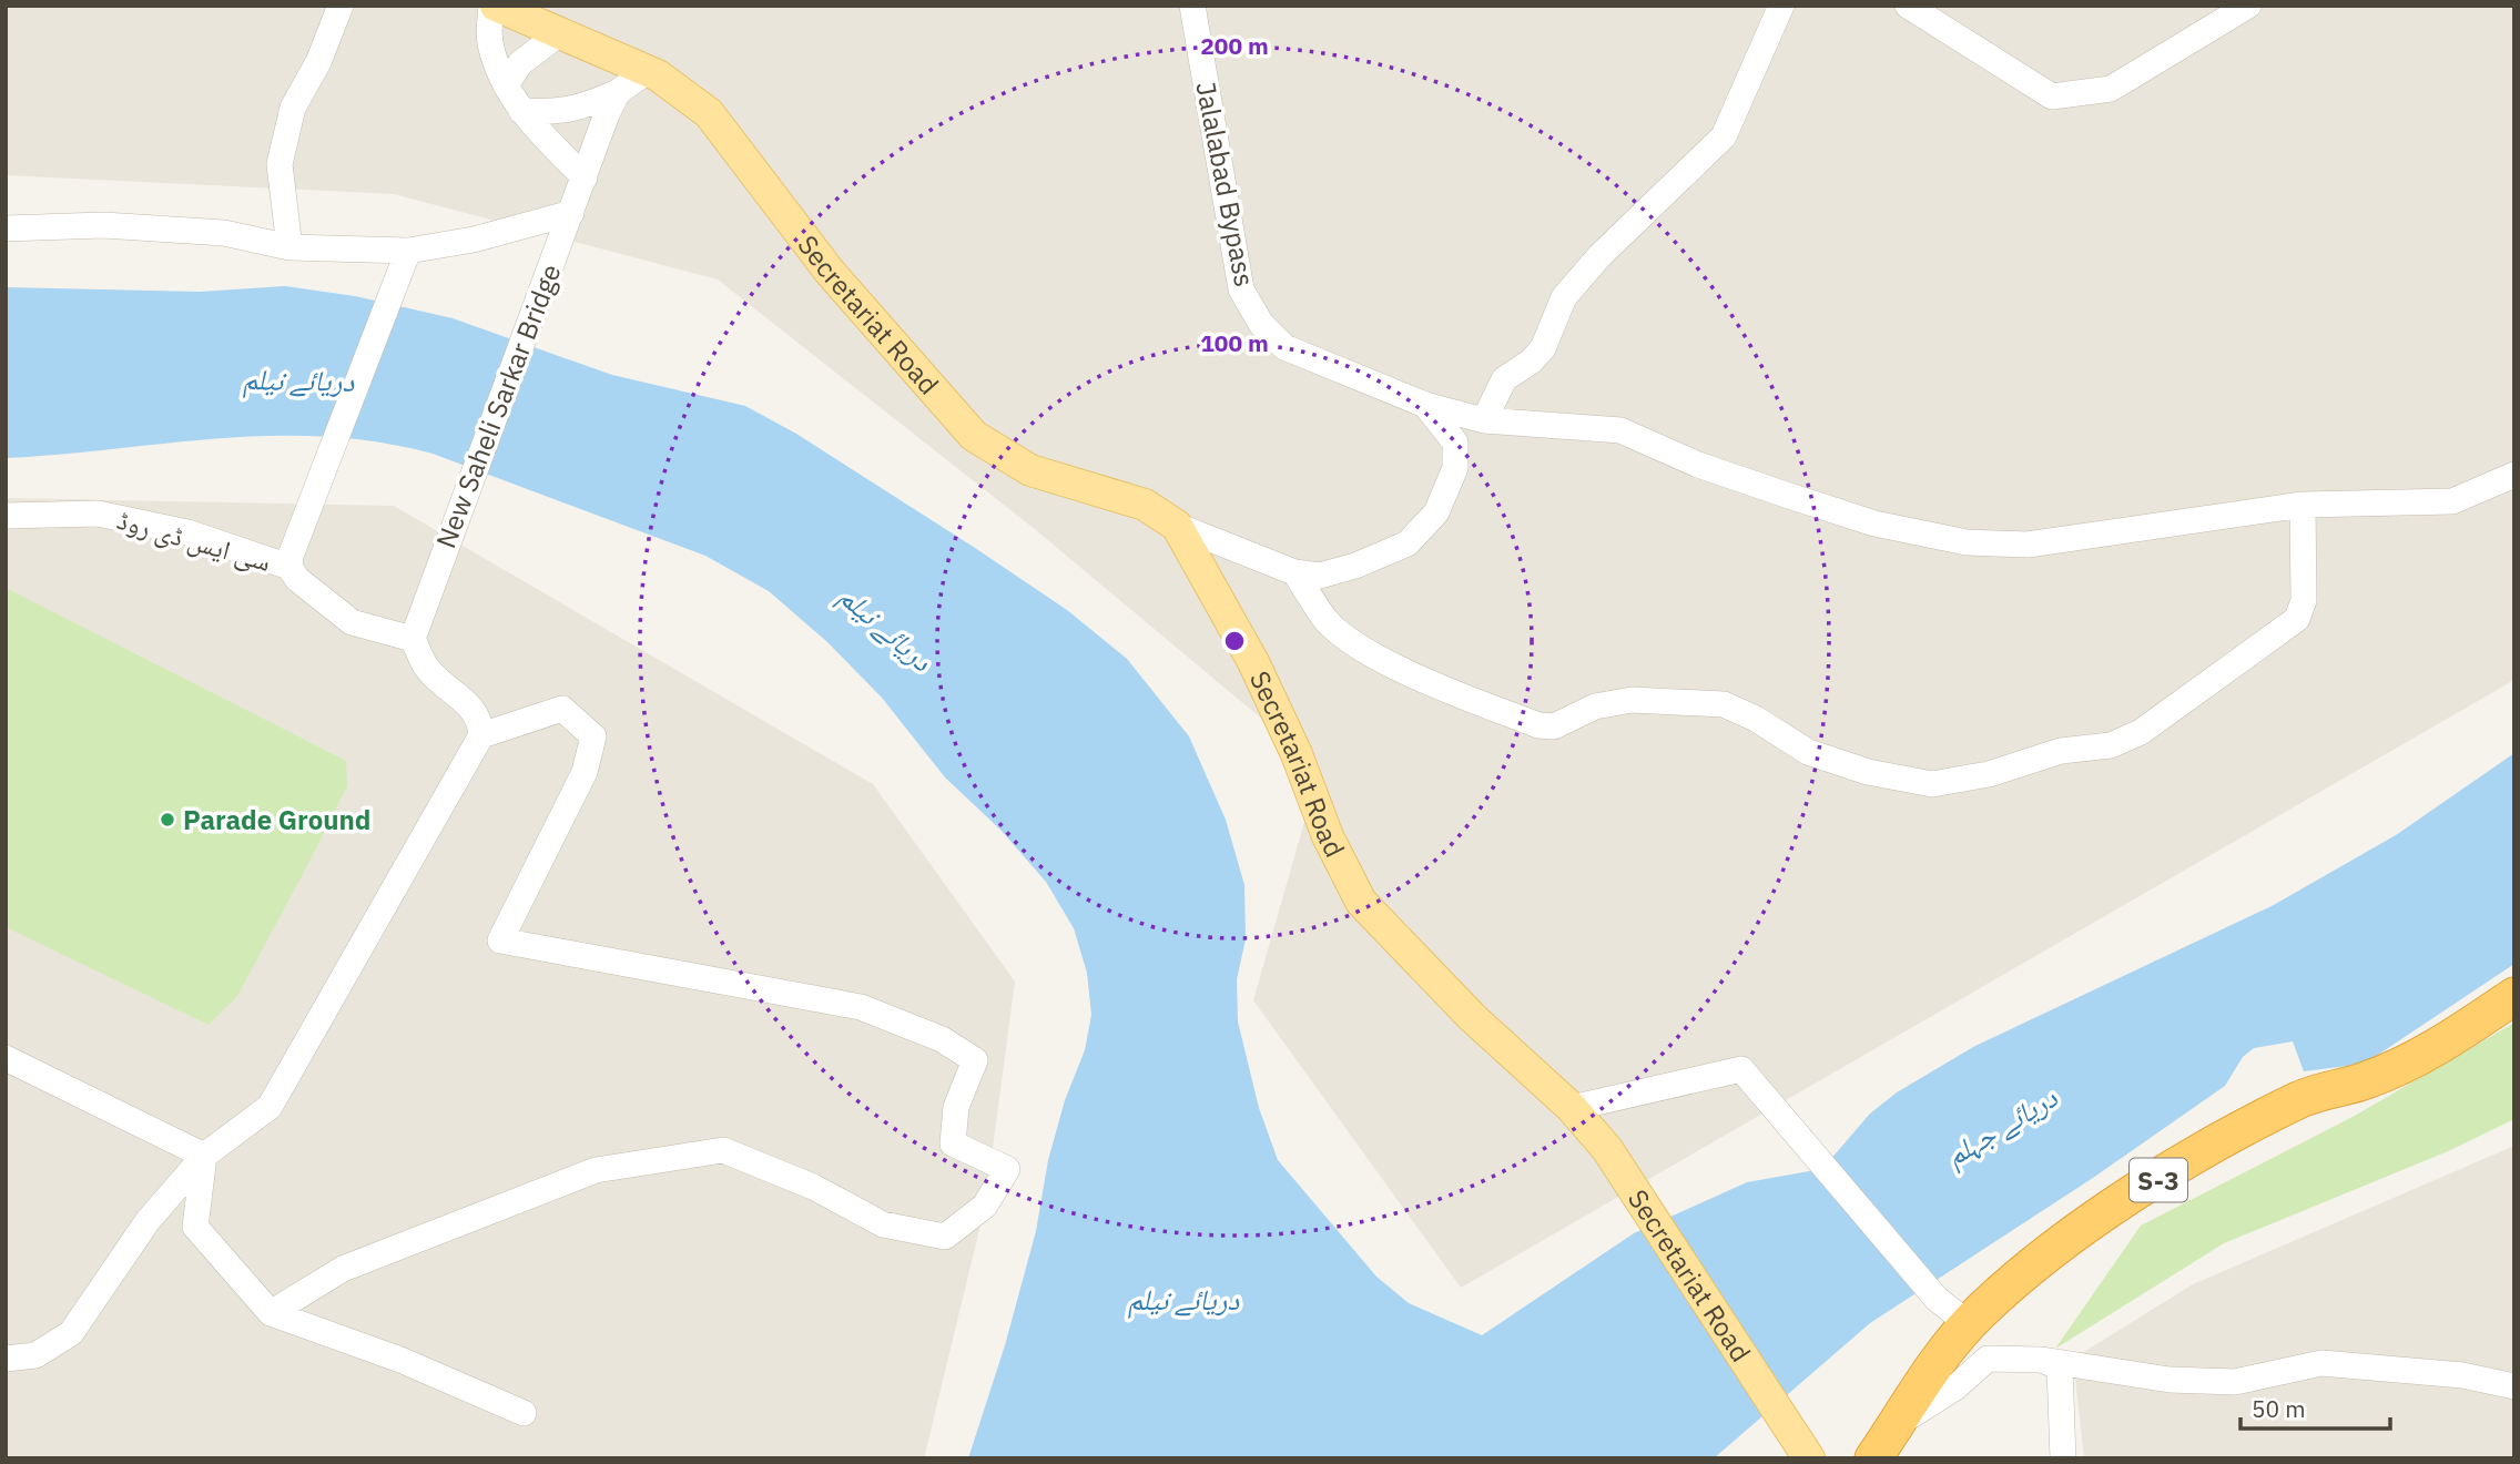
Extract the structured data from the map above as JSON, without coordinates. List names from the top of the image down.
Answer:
{
  "streets": {
    "highway": ["S-3"],
    "main road": ["Secretariat Road"],
    "street": ["Jalalabad Bypass", "New Saheli Sarkar Bridge", "سی ایس ڈی روڈ"]
  },
  "crossings": [
    ["Jalalabad Bypass", "Secretariat Road"]
  ],
  "water": ["دریائے نیلم", "دریائے جہلم"],
  "places": ["Parade Ground"],
  "scale_bar": "50 m",
  "rings": ["200 m", "100 m"]
}
